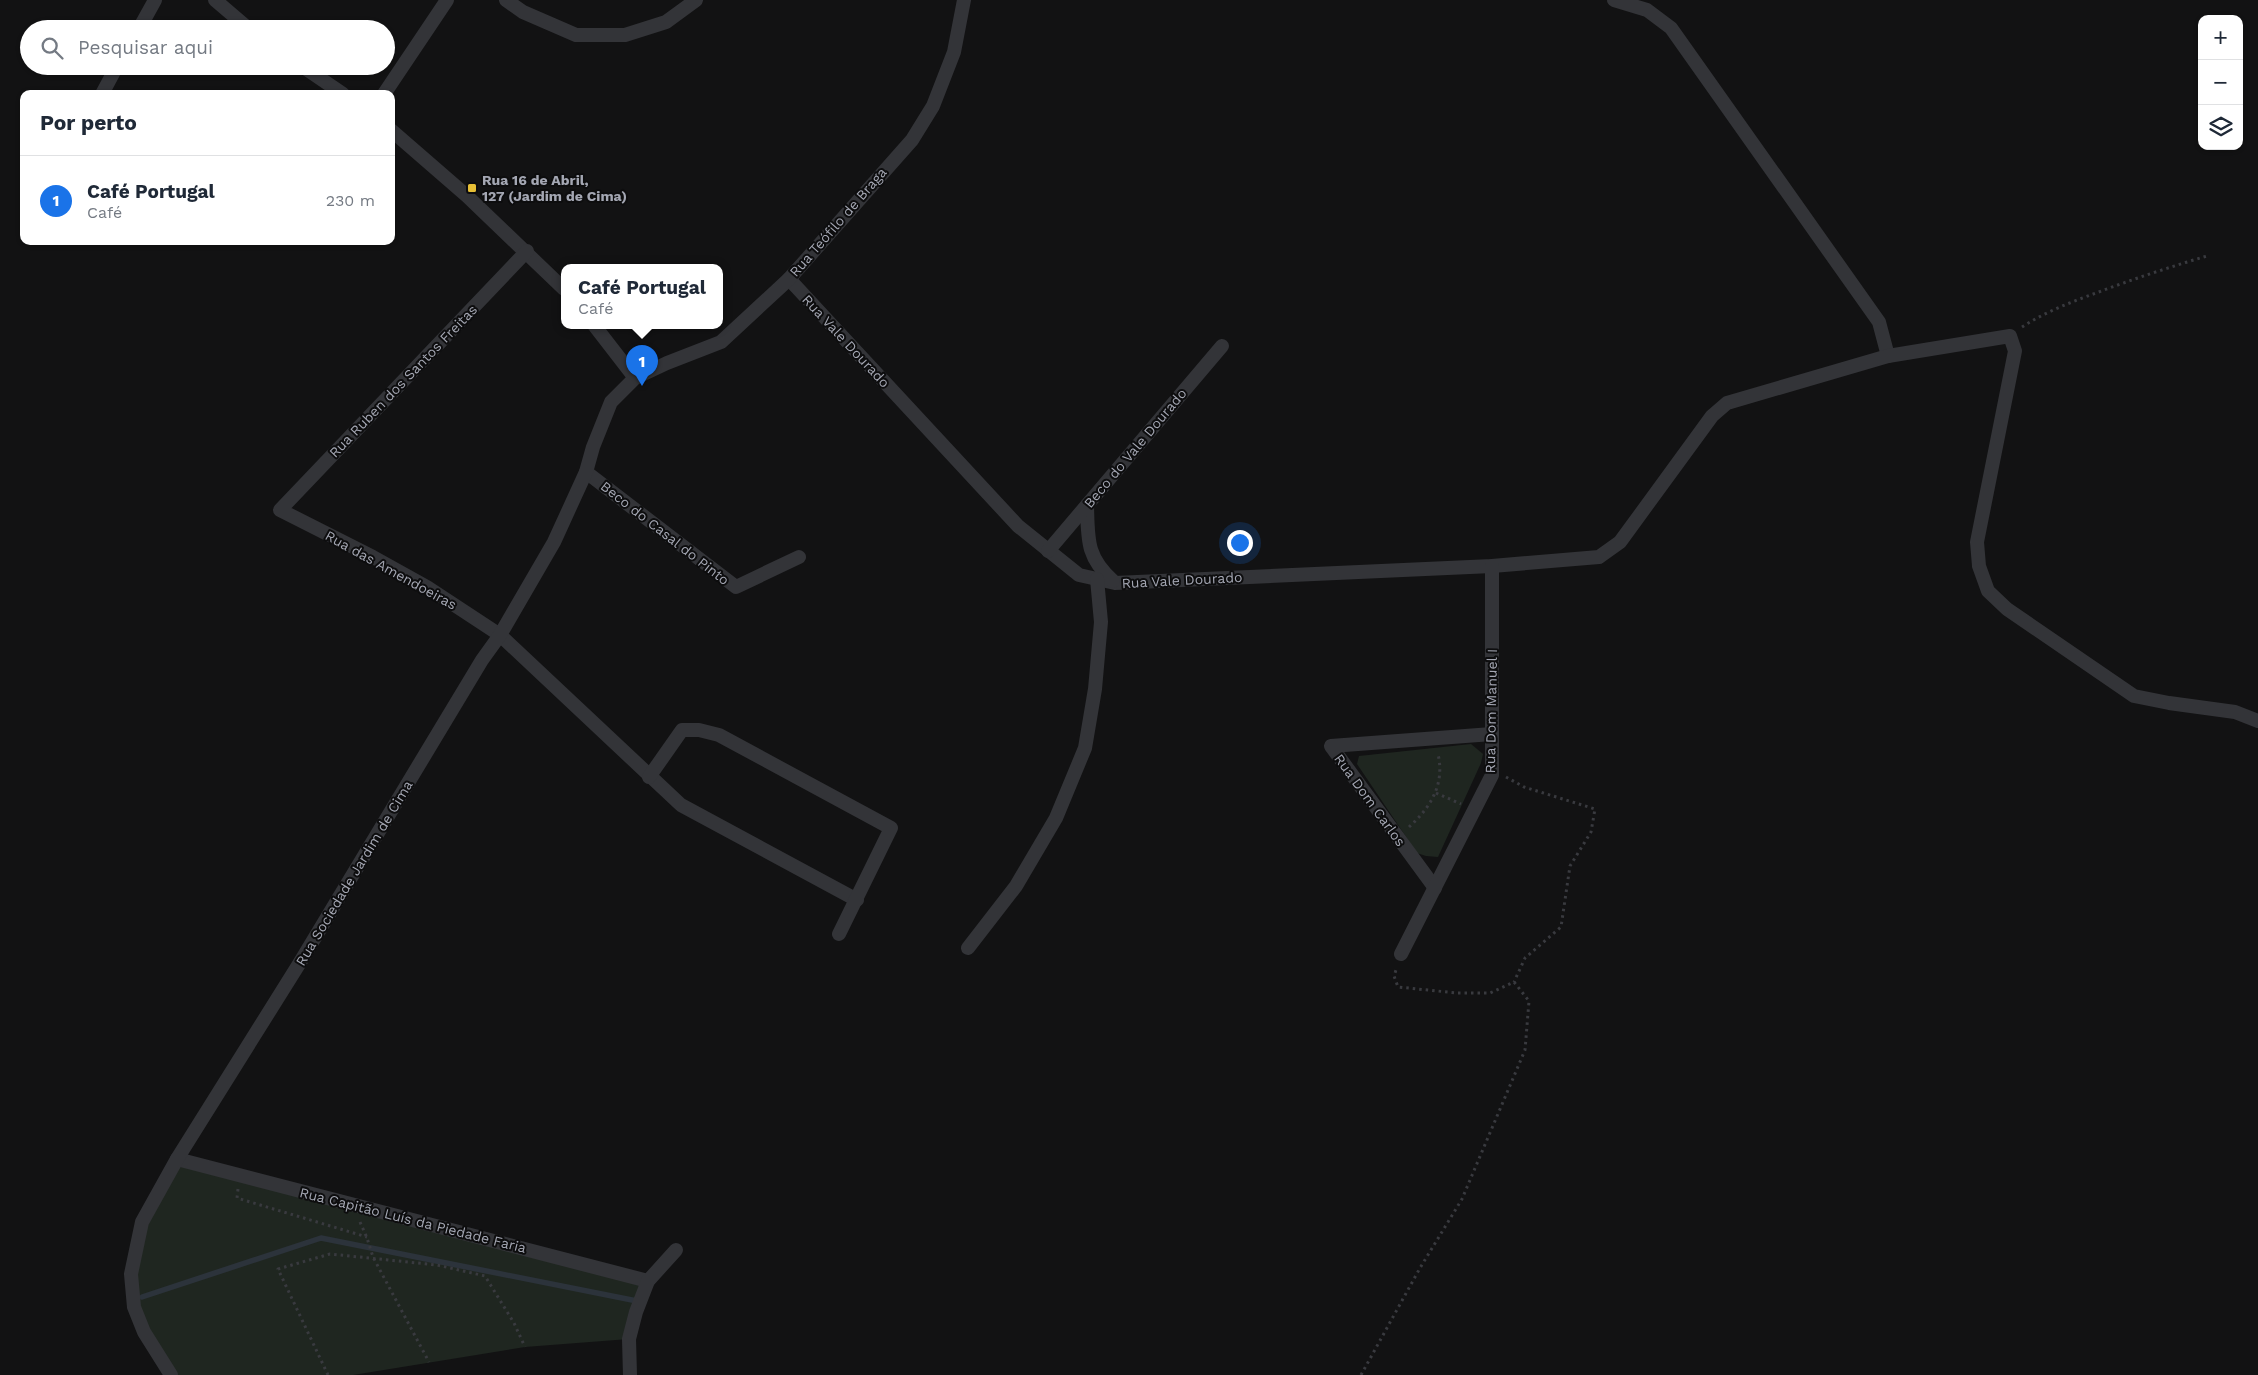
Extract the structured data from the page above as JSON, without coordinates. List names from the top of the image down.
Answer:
{
  "streets": {
    "street": [
      "Rua Teófilo de Braga",
      "Rua Vale Dourado",
      "Rua Ruben dos Santos Freitas",
      "Beco do Vale Dourado",
      "Beco do Casal do Pinto",
      "Rua das Amendoeiras",
      "Rua Dom Manuel I",
      "Rua Dom Carlos",
      "Rua Sociedade Jardim de Cima",
      "Rua Capitão Luís da Piedade Faria"
    ]
  },
  "crossings": [
    ["Rua Teófilo de Braga", "Rua Vale Dourado"],
    ["Rua Teófilo de Braga", "Rua Sociedade Jardim de Cima"],
    ["Rua Vale Dourado", "Beco do Vale Dourado"],
    ["Rua Vale Dourado", "Rua Dom Manuel I"],
    ["Rua Ruben dos Santos Freitas", "Rua das Amendoeiras"],
    ["Beco do Casal do Pinto", "Rua Sociedade Jardim de Cima"],
    ["Rua das Amendoeiras", "Rua Sociedade Jardim de Cima"],
    ["Rua Dom Manuel I", "Rua Dom Carlos"],
    ["Rua Sociedade Jardim de Cima", "Rua Capitão Luís da Piedade Faria"]
  ],
  "places": {
    "transit": ["Rua 16 de Abril, 127 (Jardim de Cima)"]
  },
  "page": {
    "map_buttons": ["+", "−"],
    "search": "Pesquisar aqui",
    "heading": "Por perto",
    "list": [
      {
        "mark": "1",
        "name": "Café Portugal",
        "note": "Café",
        "value": "230 m"
      }
    ],
    "popup": ["Café Portugal", "Café"],
    "pins": "1"
  }
}
